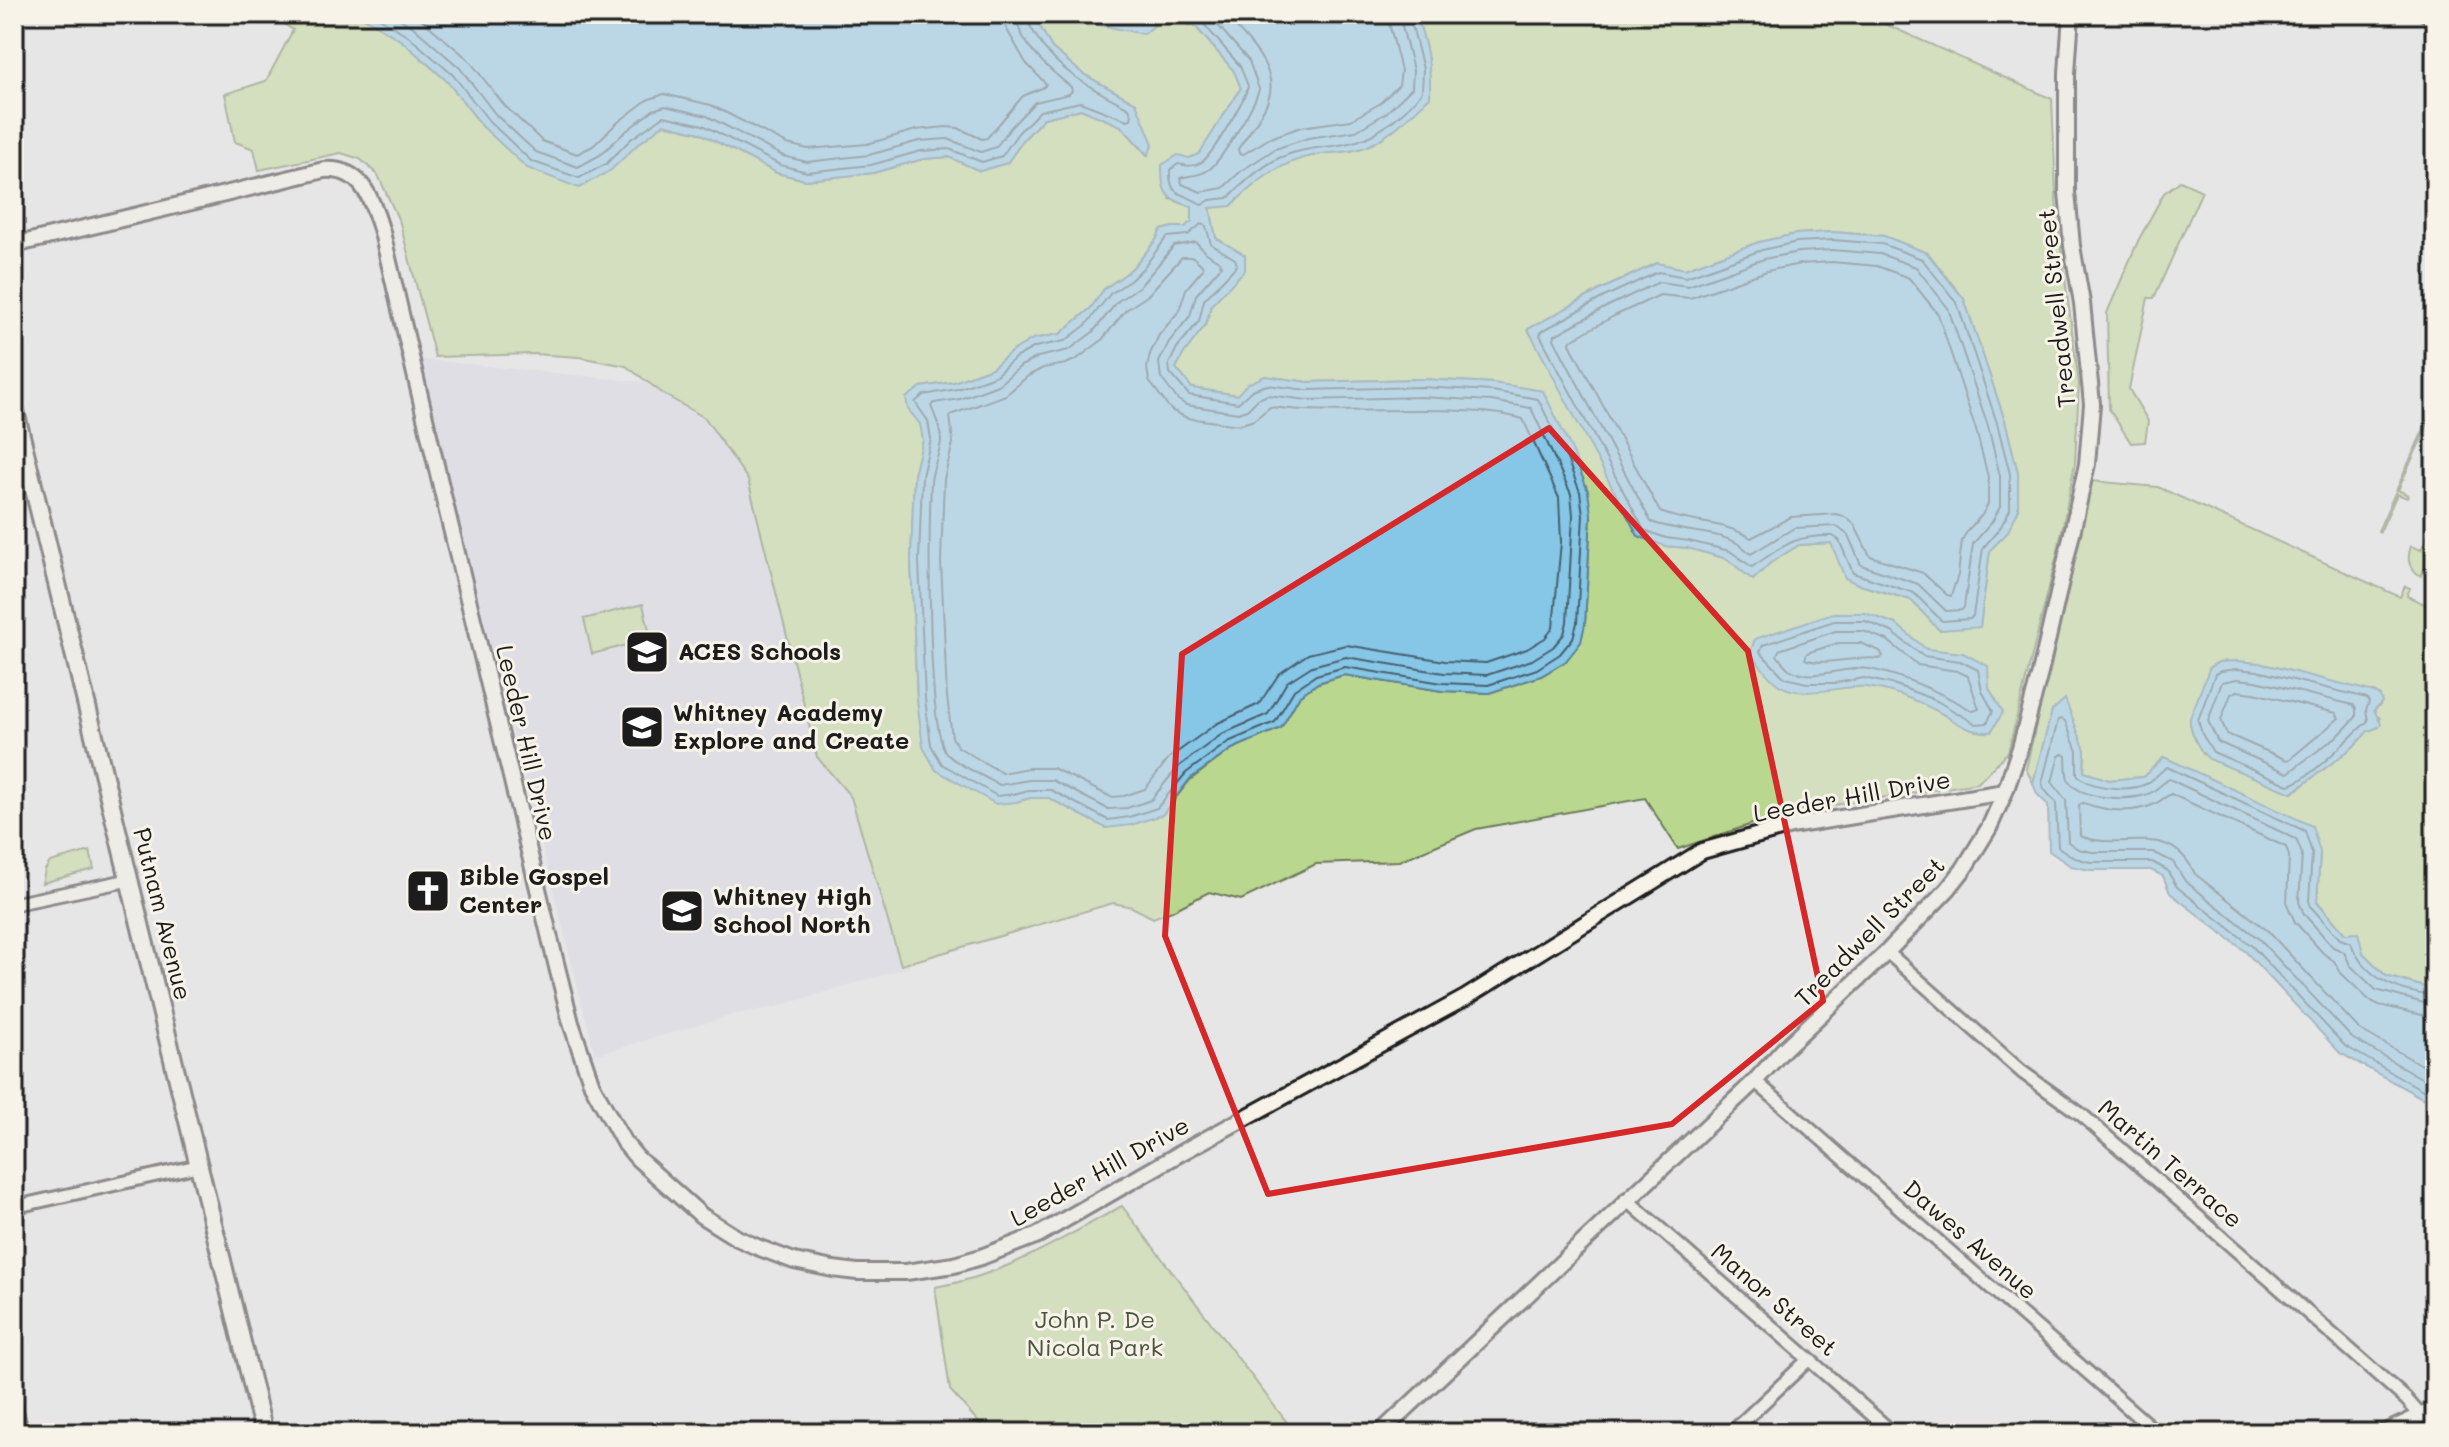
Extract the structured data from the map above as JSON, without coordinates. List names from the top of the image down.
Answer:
{
  "streets": {
    "main road": ["Putnam Avenue"],
    "street": [
      "Treadwell Street",
      "Leeder Hill Drive",
      "Martin Terrace",
      "Dawes Avenue",
      "Manor Street"
    ]
  },
  "crossings": [
    ["Treadwell Street", "Leeder Hill Drive"],
    ["Treadwell Street", "Martin Terrace"],
    ["Treadwell Street", "Dawes Avenue"],
    ["Treadwell Street", "Manor Street"]
  ],
  "parks": ["John P. De Nicola Park"],
  "places": {
    "school or university": ["ACES Schools", "Whitney Academy Explore and Create", "Whitney High School North"],
    "church": ["Bible Gospel Center"]
  }
}
